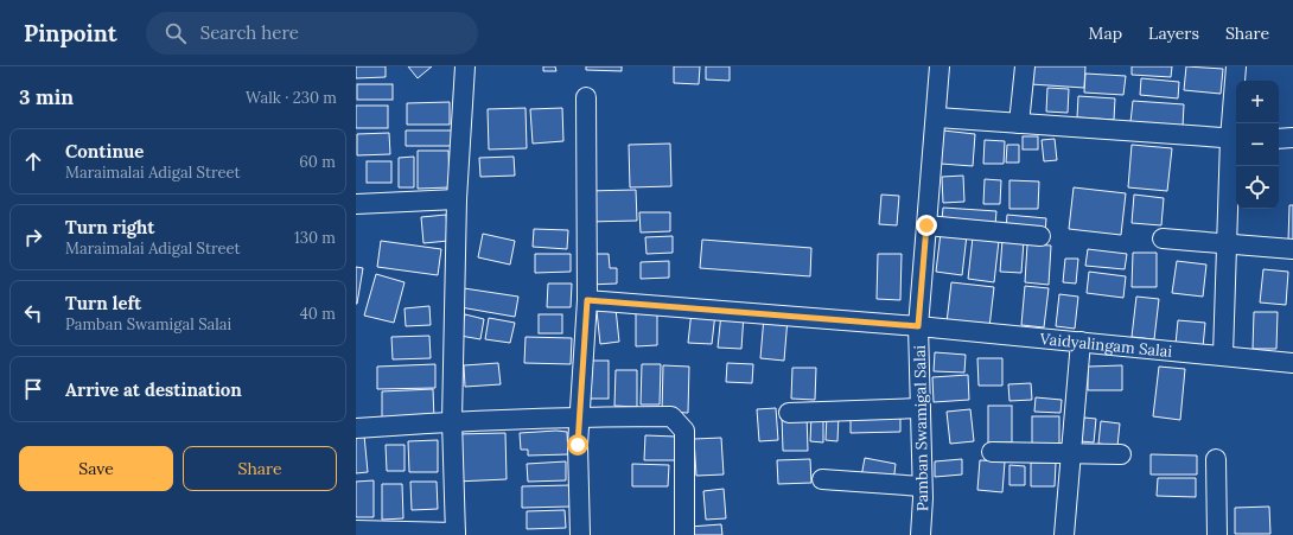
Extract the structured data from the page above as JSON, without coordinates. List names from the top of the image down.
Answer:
{
  "streets": {
    "street": ["Vaidyalingam Salai", "Pamban Swamigal Salai"]
  },
  "crossings": [
    ["Vaidyalingam Salai", "Pamban Swamigal Salai"]
  ],
  "page": {
    "header": "Pinpoint",
    "search": "Search here",
    "nav": ["Map", "Layers", "Share"],
    "heading": ["3 min", "Walk · 230 m"],
    "map_buttons": ["+", "−"],
    "list": [
      ["Continue", "Maraimalai Adigal Street", "60 m"],
      ["Turn right", "Maraimalai Adigal Street", "130 m"],
      ["Turn left", "Pamban Swamigal Salai", "40 m"],
      "Arrive at destination"
    ],
    "buttons": ["Save", "Share"]
  }
}
